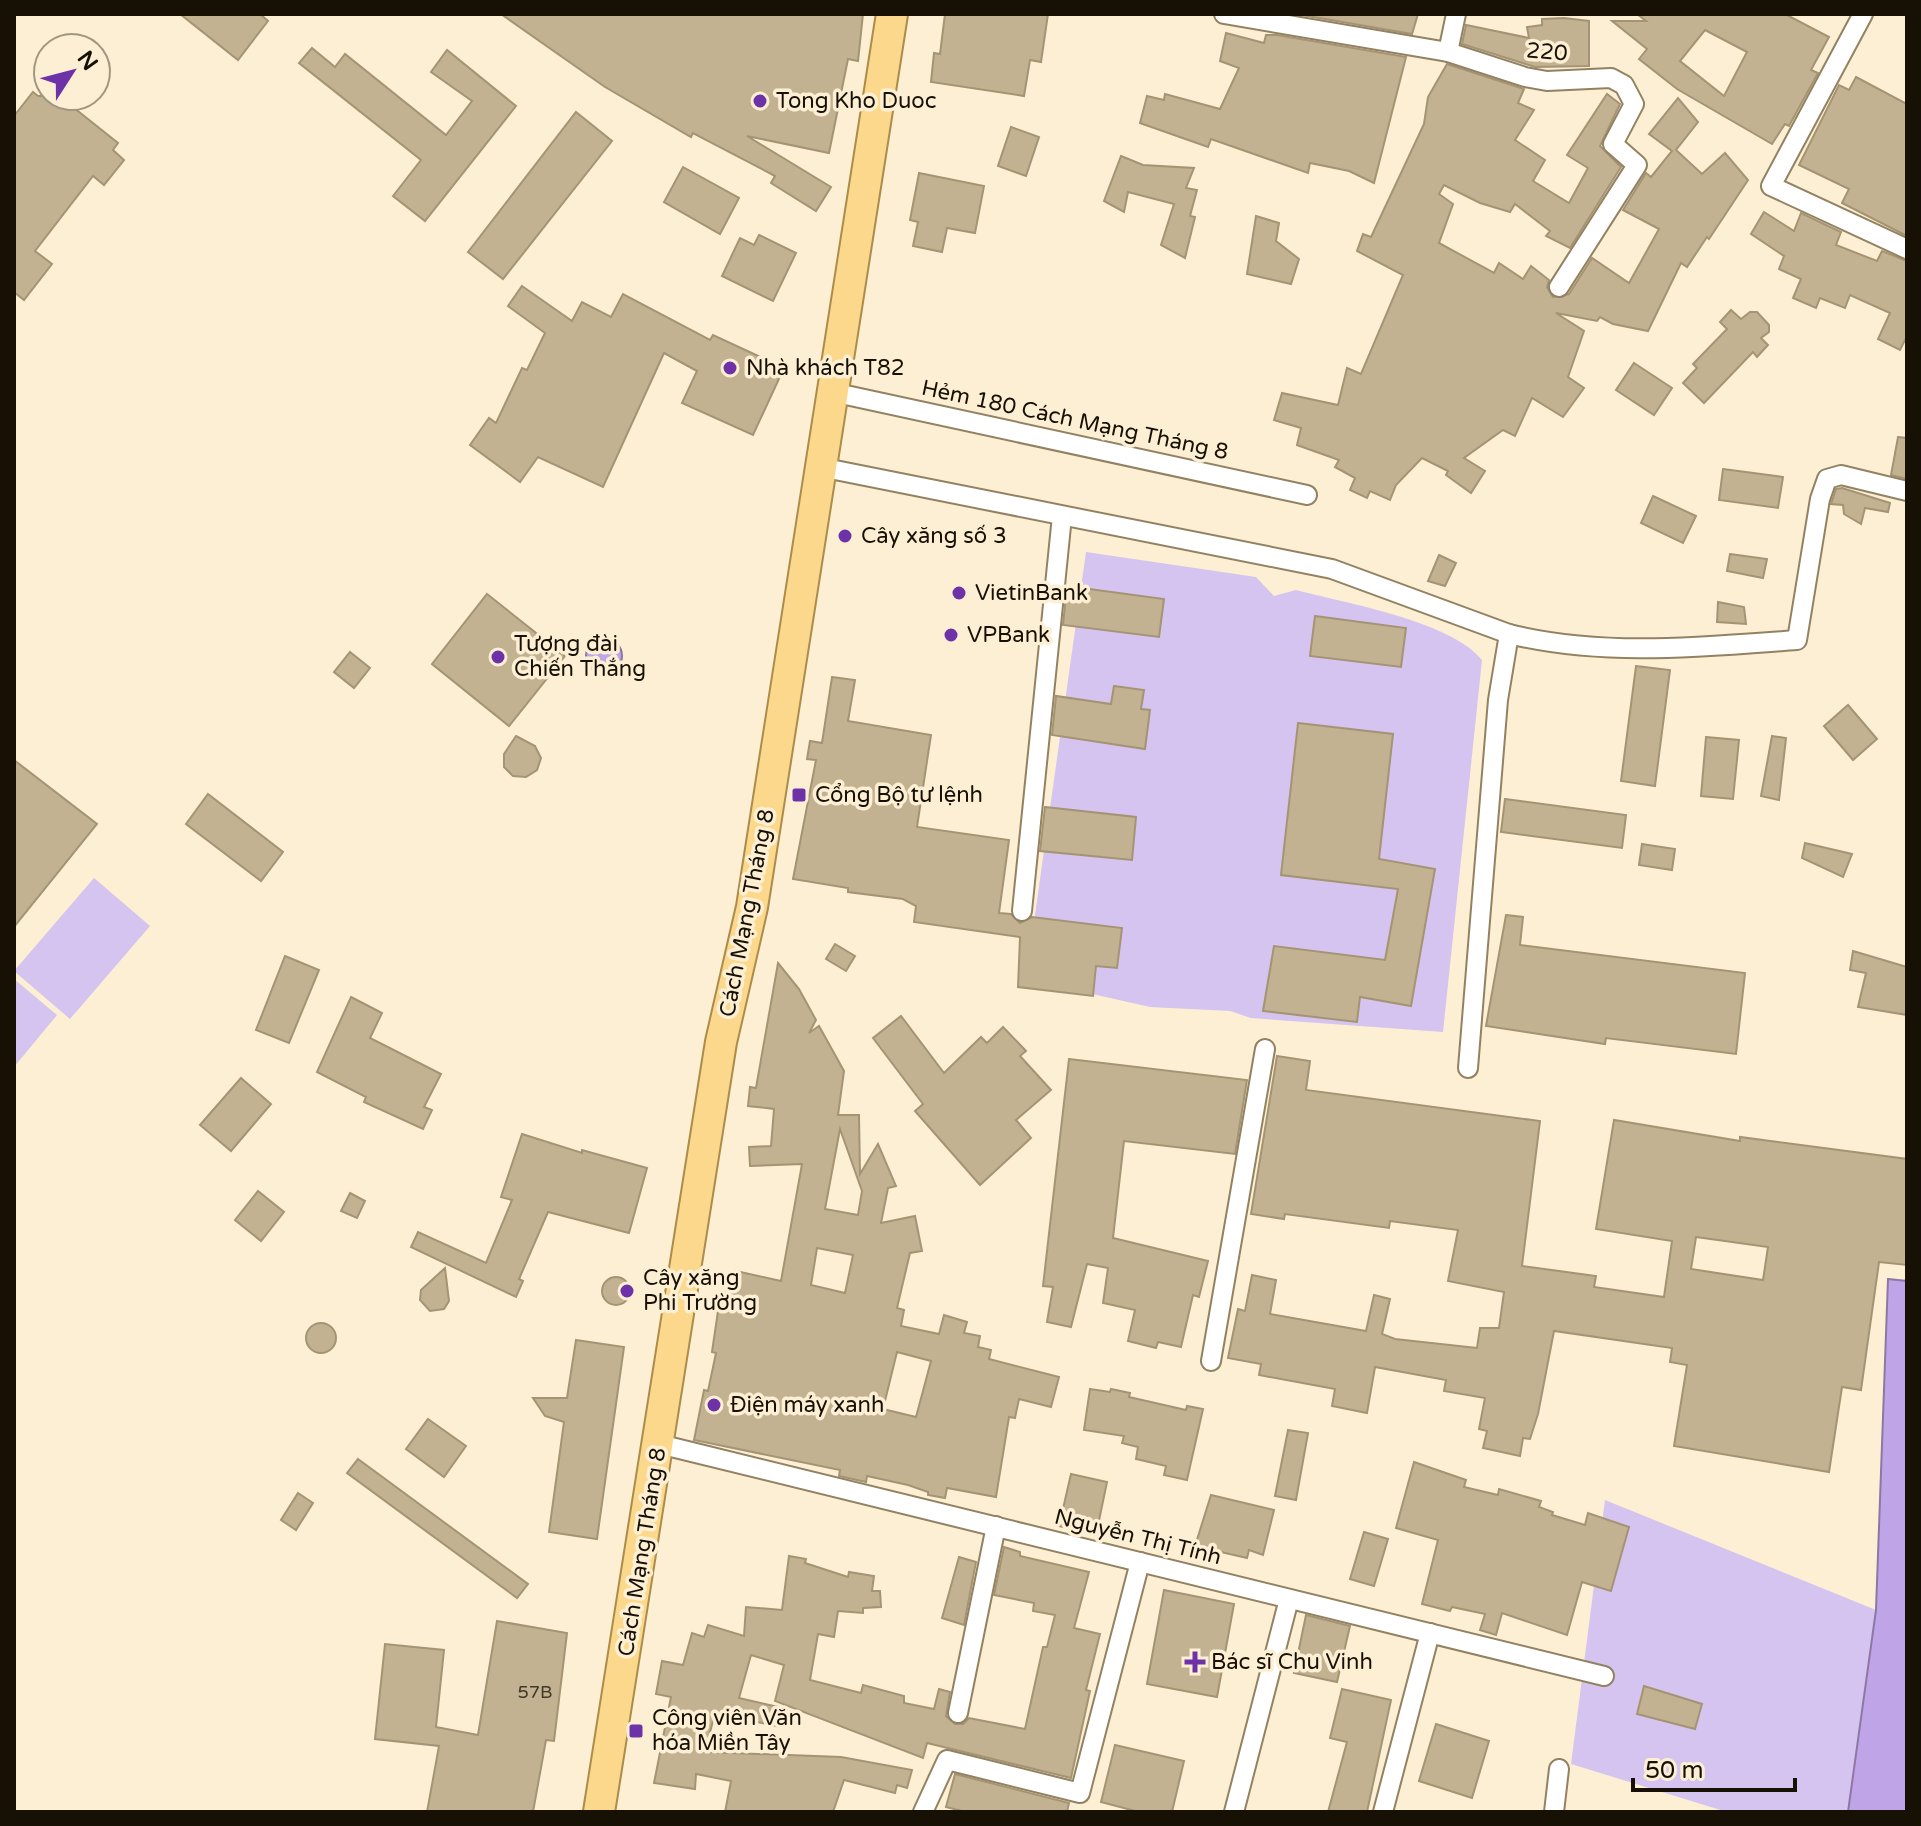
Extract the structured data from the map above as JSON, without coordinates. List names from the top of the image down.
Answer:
{
  "streets": {
    "highway": ["Cách Mạng Tháng 8"],
    "street": ["220", "Hẻm 180 Cách Mạng Tháng 8", "Nguyễn Thị Tính"]
  },
  "crossings": [
    ["Hẻm 180 Cách Mạng Tháng 8", "Cách Mạng Tháng 8"],
    ["Cách Mạng Tháng 8", "Nguyễn Thị Tính"]
  ],
  "places": {
    "other": [
      "Tong Kho Duoc",
      "Nhà khách T82",
      "Cây xăng số 3",
      "VietinBank",
      "VPBank",
      "Tượng đài Chiến Thắng",
      "Cây xăng Phi Trường",
      "Điện máy xanh"
    ],
    "transit": ["Cổng Bộ tư lệnh", "Công viên Văn hóa Miền Tây"],
    "health": ["Bác sĩ Chu Vinh"]
  },
  "house_numbers": ["57B"],
  "scale_bar": "50 m",
  "north": "top right"
}
